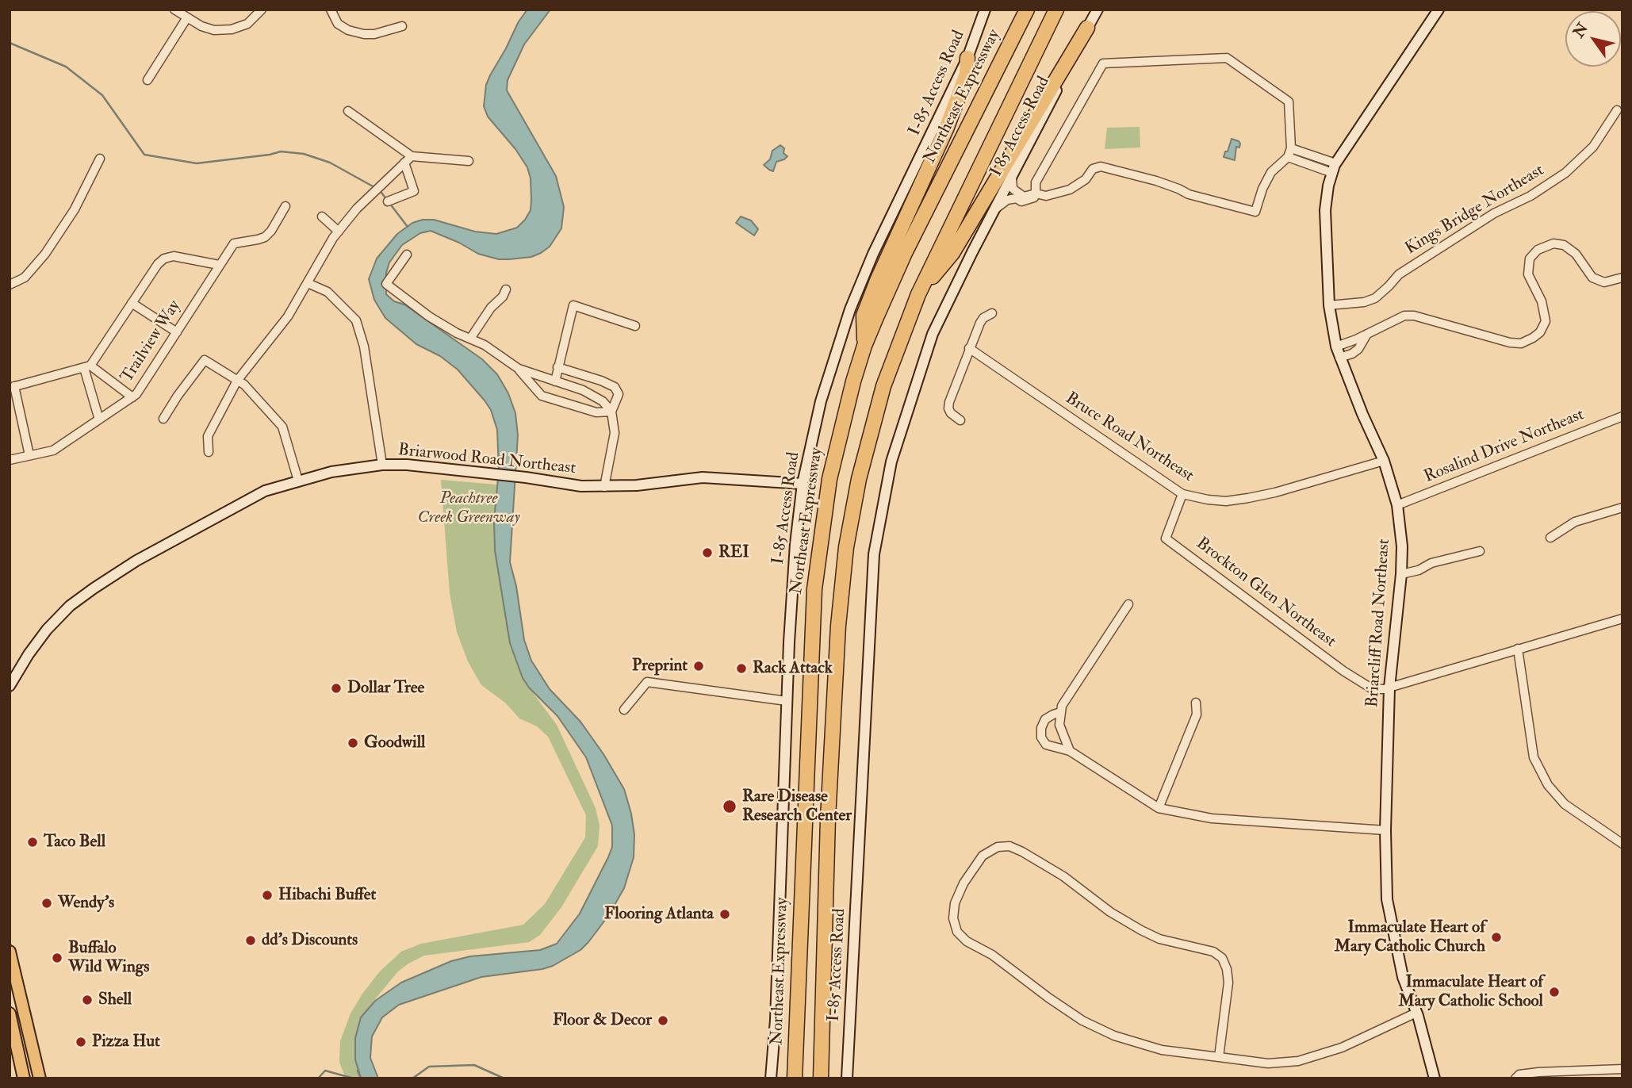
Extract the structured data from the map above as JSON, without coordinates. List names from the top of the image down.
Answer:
{
  "streets": {
    "highway": ["Northeast Expressway"],
    "main road": [
      "I-85 Access Road",
      "I 85 Access Road",
      "Briarwood Road Northeast",
      "Briarcliff Road Northeast"
    ],
    "street": [
      "Kings Bridge Northeast",
      "Trailview Way",
      "Bruce Road Northeast",
      "Rosalind Drive Northeast",
      "Brockton Glen Northeast"
    ]
  },
  "crossings": [
    ["I-85 Access Road", "I 85 Access Road"],
    ["I-85 Access Road", "Briarwood Road Northeast"],
    ["Kings Bridge Northeast", "Briarcliff Road Northeast"],
    ["Bruce Road Northeast", "Brockton Glen Northeast"],
    ["Bruce Road Northeast", "Briarcliff Road Northeast"],
    ["Rosalind Drive Northeast", "Briarcliff Road Northeast"],
    ["Brockton Glen Northeast", "Briarcliff Road Northeast"]
  ],
  "parks": ["Peachtree Creek Greenway"],
  "places": [
    "REI",
    "Preprint",
    "Rack Attack",
    "Dollar Tree",
    "Goodwill",
    "Rare Disease Research Center",
    "Taco Bell",
    "Hibachi Buffet",
    "Wendy's",
    "Flooring Atlanta",
    "Immaculate Heart of Mary Catholic Church",
    "dd's Discounts",
    "Buffalo Wild Wings",
    "Immaculate Heart of Mary Catholic School",
    "Shell",
    "Floor & Decor",
    "Pizza Hut"
  ],
  "north": "top left"
}
